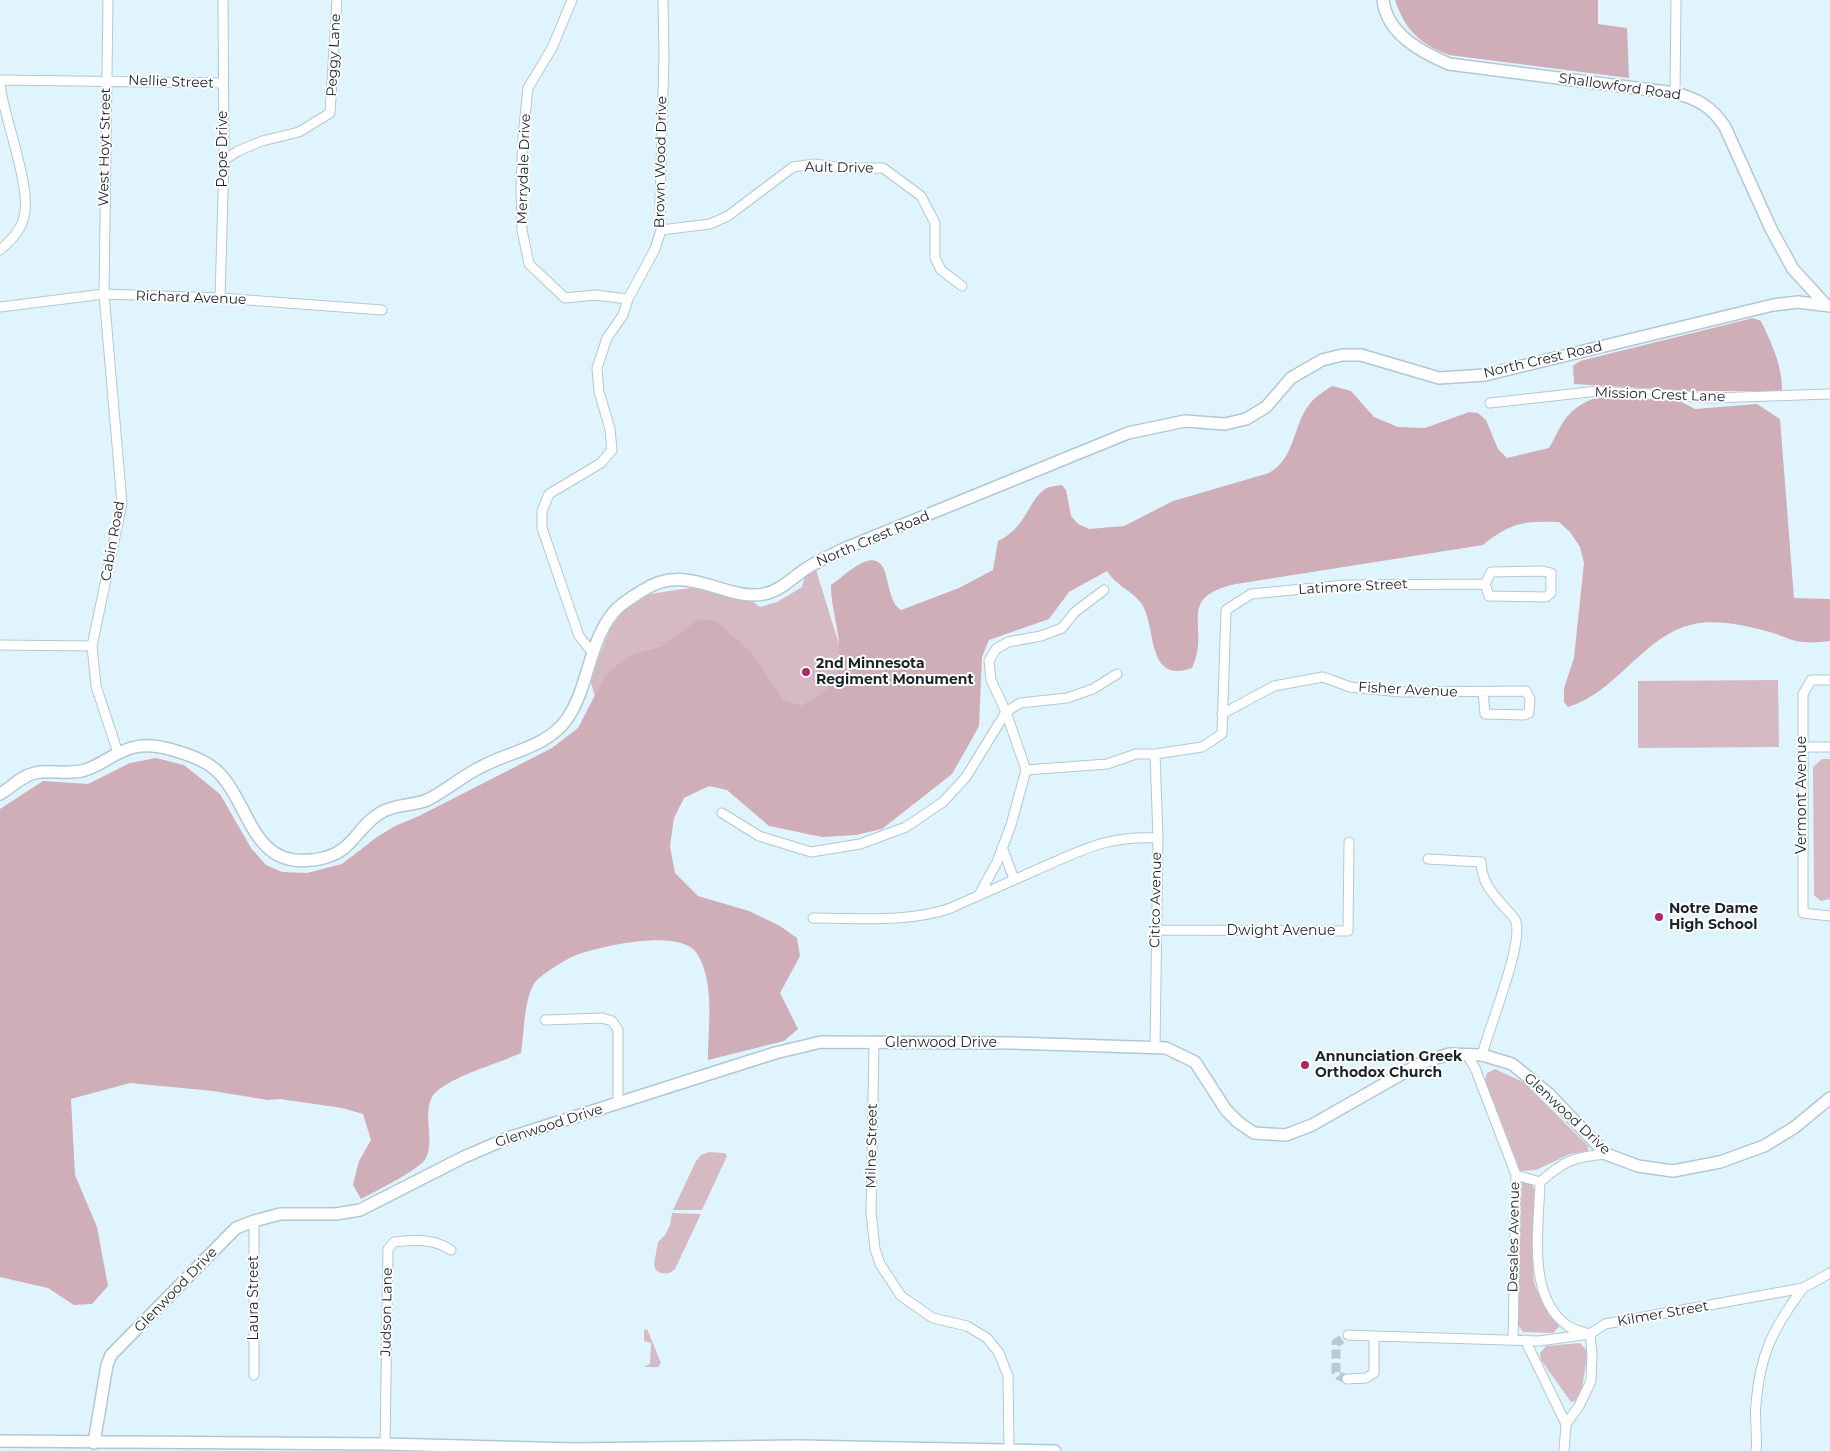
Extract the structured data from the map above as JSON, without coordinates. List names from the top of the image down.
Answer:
{
  "streets": {
    "street": [
      "Peggy Lane",
      "Nellie Street",
      "Shallowford Road",
      "West Hoyt Street",
      "Pope Drive",
      "Brown Wood Drive",
      "Ault Drive",
      "Merrydale Drive",
      "Richard Avenue",
      "North Crest Road",
      "Mission Crest Lane",
      "Cabin Road",
      "Latimore Street",
      "Fisher Avenue",
      "Vermont Avenue",
      "Citico Avenue",
      "Dwight Avenue",
      "Glenwood Drive",
      "Milne Street",
      "Desales Avenue",
      "Laura Street",
      "Judson Lane",
      "Kilmer Street"
    ]
  },
  "crossings": [
    ["Peggy Lane", "Pope Drive"],
    ["Nellie Street", "West Hoyt Street"],
    ["Nellie Street", "Pope Drive"],
    ["Shallowford Road", "North Crest Road"],
    ["West Hoyt Street", "Richard Avenue"],
    ["West Hoyt Street", "Cabin Road"],
    ["Pope Drive", "Richard Avenue"],
    ["Brown Wood Drive", "Ault Drive"],
    ["Brown Wood Drive", "Merrydale Drive"],
    ["Brown Wood Drive", "North Crest Road"],
    ["Richard Avenue", "Cabin Road"],
    ["North Crest Road", "Cabin Road"],
    ["Latimore Street", "Fisher Avenue"],
    ["Citico Avenue", "Dwight Avenue"],
    ["Citico Avenue", "Glenwood Drive"],
    ["Glenwood Drive", "Milne Street"],
    ["Glenwood Drive", "Desales Avenue"],
    ["Glenwood Drive", "Laura Street"],
    ["Desales Avenue", "Kilmer Street"]
  ],
  "places": ["2nd Minnesota Regiment Monument", "Notre Dame High School", "Annunciation Greek Orthodox Church"]
}
